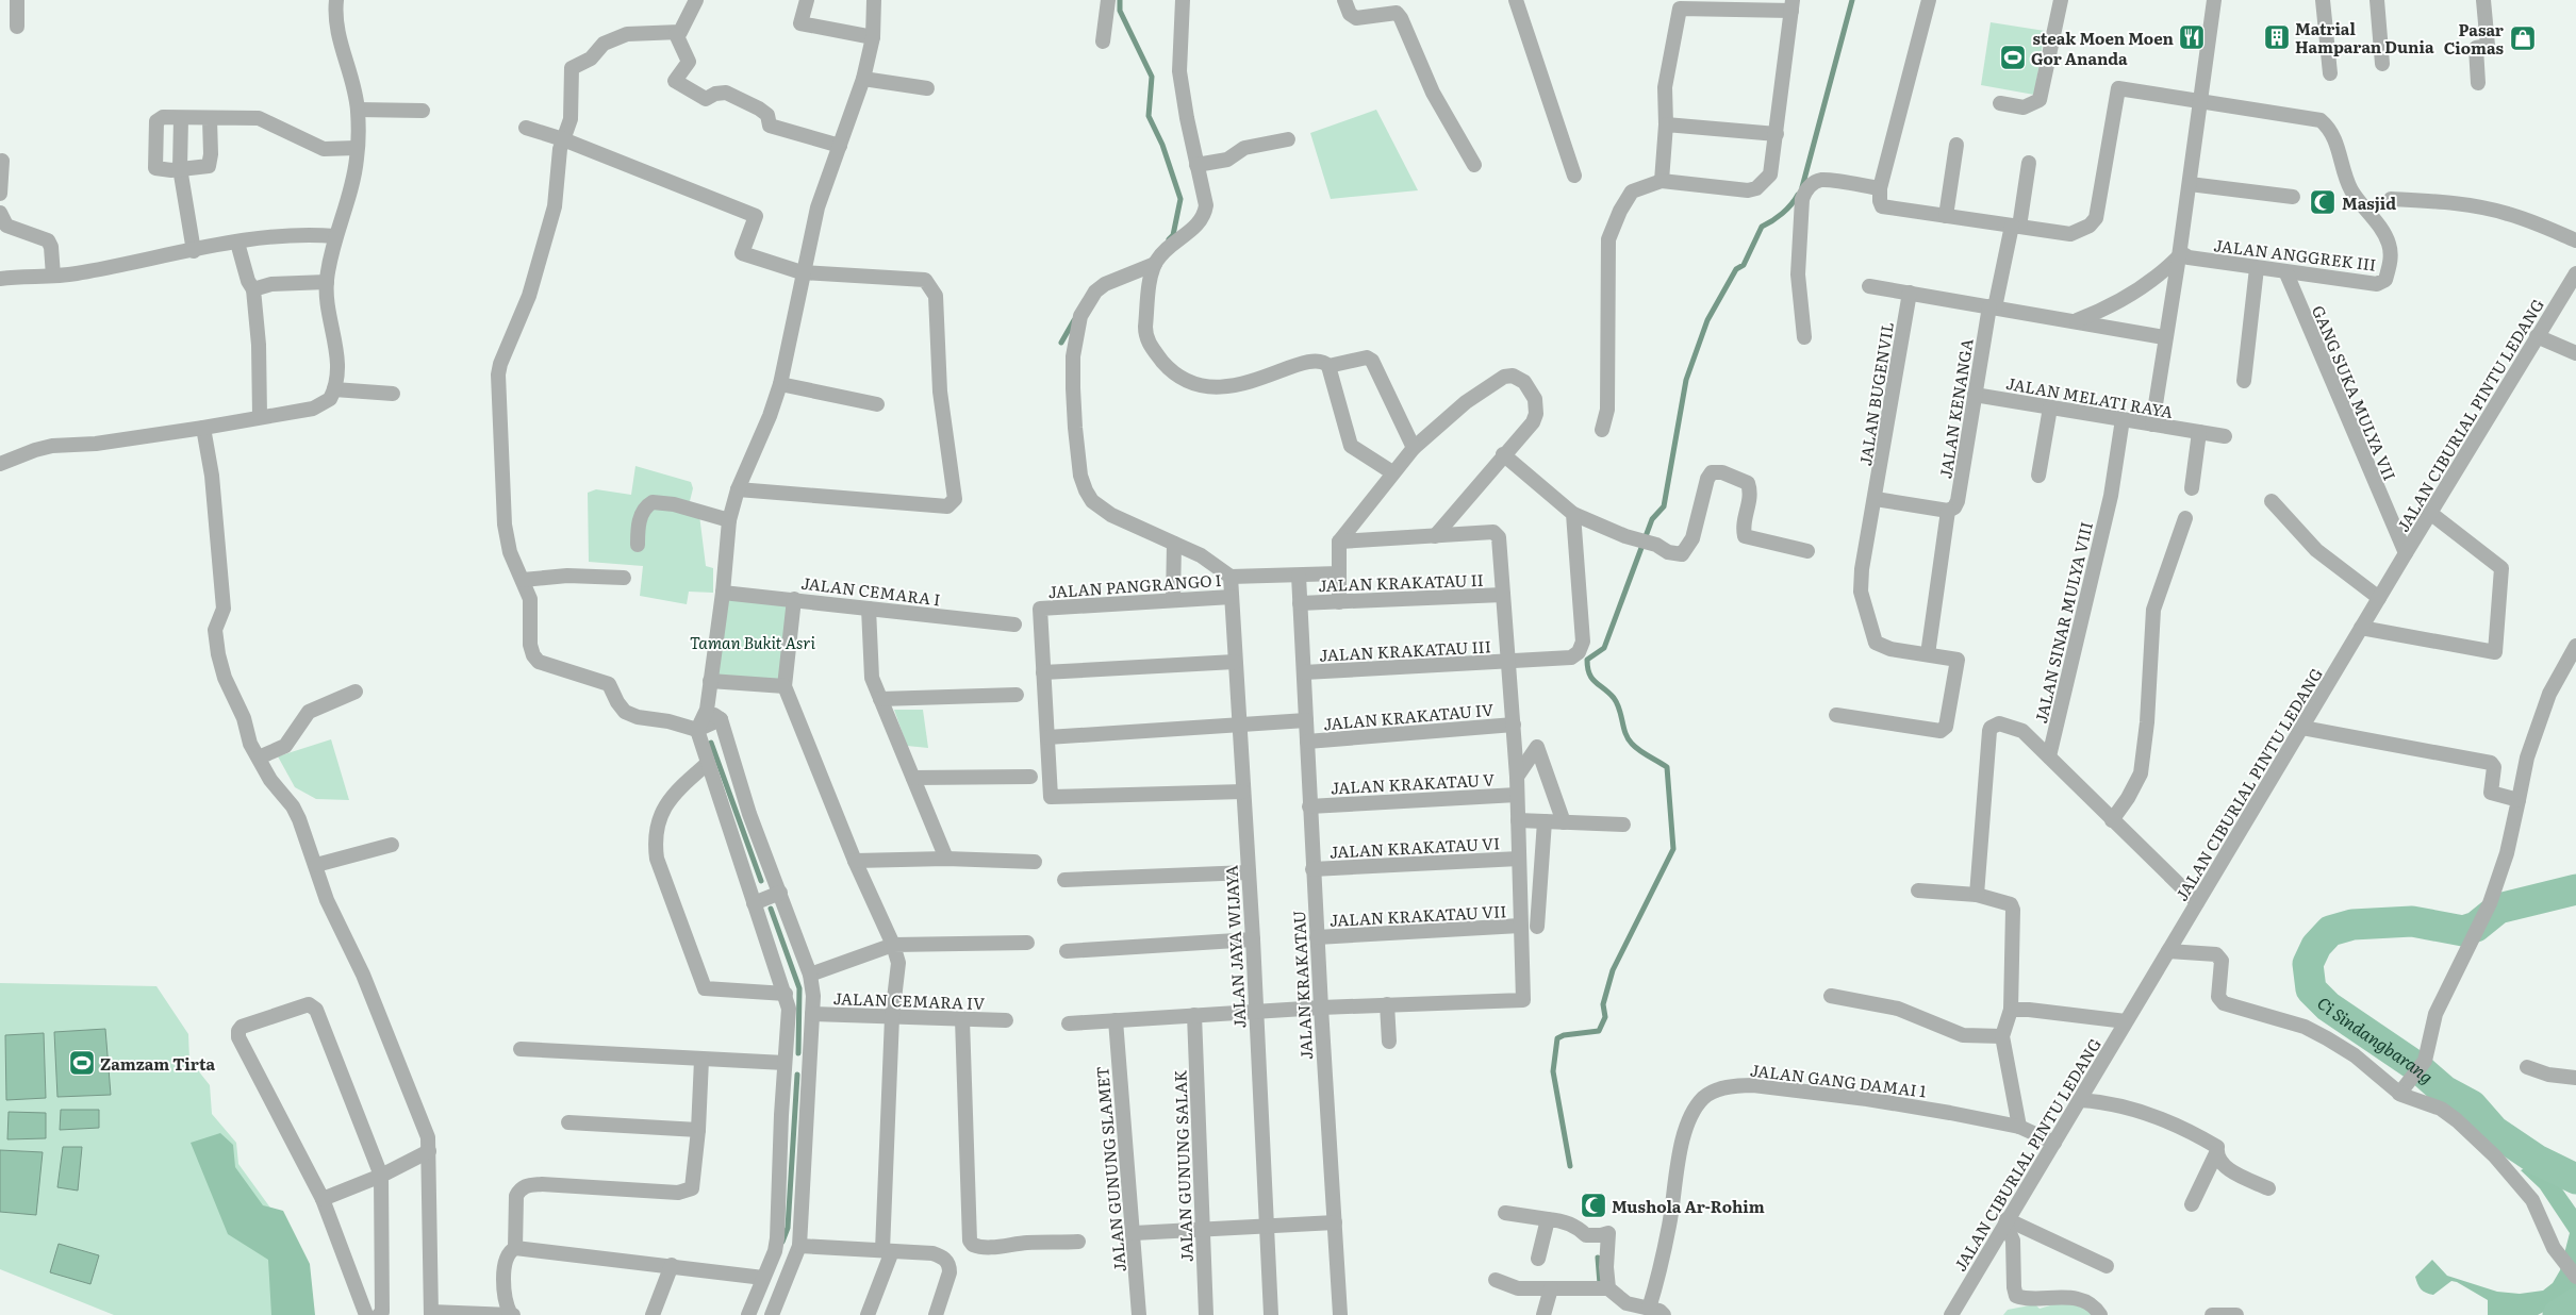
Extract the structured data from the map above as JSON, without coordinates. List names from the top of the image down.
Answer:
{
  "streets": {
    "street": [
      "JALAN ANGGREK III",
      "GANG SUKA MULYA VII",
      "JALAN BUGENVIL",
      "JALAN MELATI RAYA",
      "JALAN KENANGA",
      "JALAN CIBURIAL PINTU LEDANG",
      "JALAN KRAKATAU II",
      "JALAN PANGRANGO I",
      "JALAN CEMARA I",
      "JALAN SINAR MULYA VIII",
      "JALAN KRAKATAU III",
      "JALAN KRAKATAU IV",
      "JALAN KRAKATAU V",
      "JALAN KRAKATAU VI",
      "JALAN KRAKATAU VII",
      "JALAN JAYA WIJAYA",
      "JALAN KRAKATAU",
      "JALAN CEMARA IV",
      "JALAN GANG DAMAI 1",
      "JALAN GUNUNG SALAK",
      "JALAN GUNUNG SLAMET"
    ]
  },
  "crossings": [
    ["JALAN ANGGREK III", "GANG SUKA MULYA VII"],
    ["GANG SUKA MULYA VII", "JALAN CIBURIAL PINTU LEDANG"],
    ["JALAN BUGENVIL", "JALAN KENANGA"],
    ["JALAN MELATI RAYA", "JALAN KENANGA"],
    ["JALAN MELATI RAYA", "JALAN SINAR MULYA VIII"],
    ["JALAN CIBURIAL PINTU LEDANG", "JALAN SINAR MULYA VIII"],
    ["JALAN CIBURIAL PINTU LEDANG", "JALAN GANG DAMAI 1"],
    ["JALAN KRAKATAU II", "JALAN KRAKATAU"],
    ["JALAN PANGRANGO I", "JALAN JAYA WIJAYA"],
    ["JALAN KRAKATAU III", "JALAN KRAKATAU"],
    ["JALAN KRAKATAU IV", "JALAN KRAKATAU"],
    ["JALAN KRAKATAU V", "JALAN KRAKATAU"],
    ["JALAN KRAKATAU VI", "JALAN KRAKATAU"],
    ["JALAN KRAKATAU VII", "JALAN KRAKATAU"]
  ],
  "water": ["Ci Sindangbarang"],
  "parks": ["Taman Bukit Asri"],
  "places": {
    "restaurant": ["steak Moen Moen"],
    "building": ["Matrial Hamparan Dunia"],
    "shop": ["Pasar Ciomas"],
    "sports": ["Gor Ananda", "Zamzam Tirta"],
    "mosque": ["Masjid", "Mushola Ar-Rohim"]
  }
}
